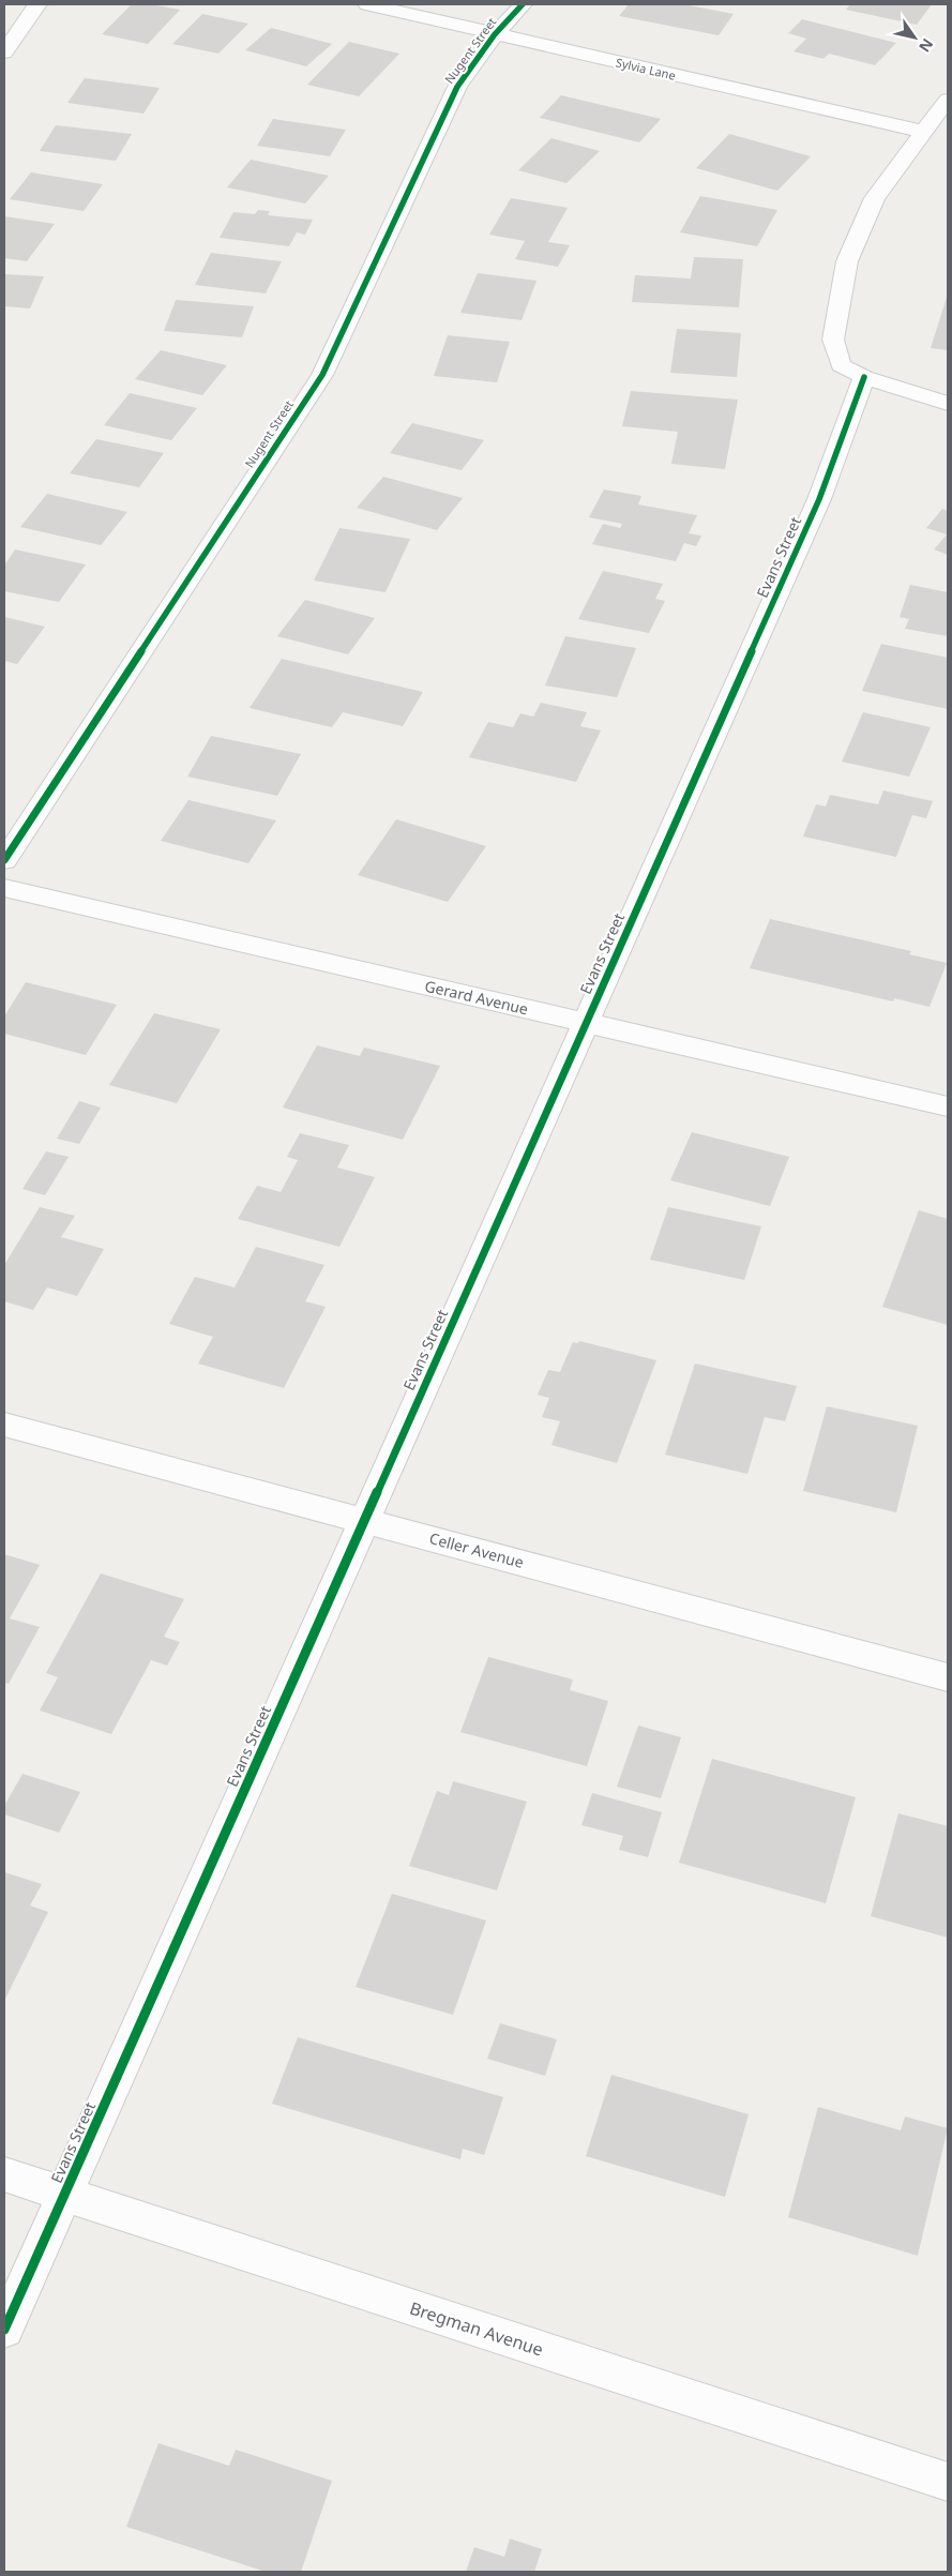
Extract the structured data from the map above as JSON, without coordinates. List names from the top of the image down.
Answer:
{
  "streets": {
    "street": [
      "Nugent Street",
      "Sylvia Lane",
      "Evans Street",
      "Gerard Avenue",
      "Celler Avenue",
      "Bregman Avenue"
    ]
  },
  "crossings": [
    ["Nugent Street", "Sylvia Lane"],
    ["Evans Street", "Gerard Avenue"],
    ["Evans Street", "Celler Avenue"],
    ["Evans Street", "Bregman Avenue"]
  ],
  "north": "bottom right"
}
